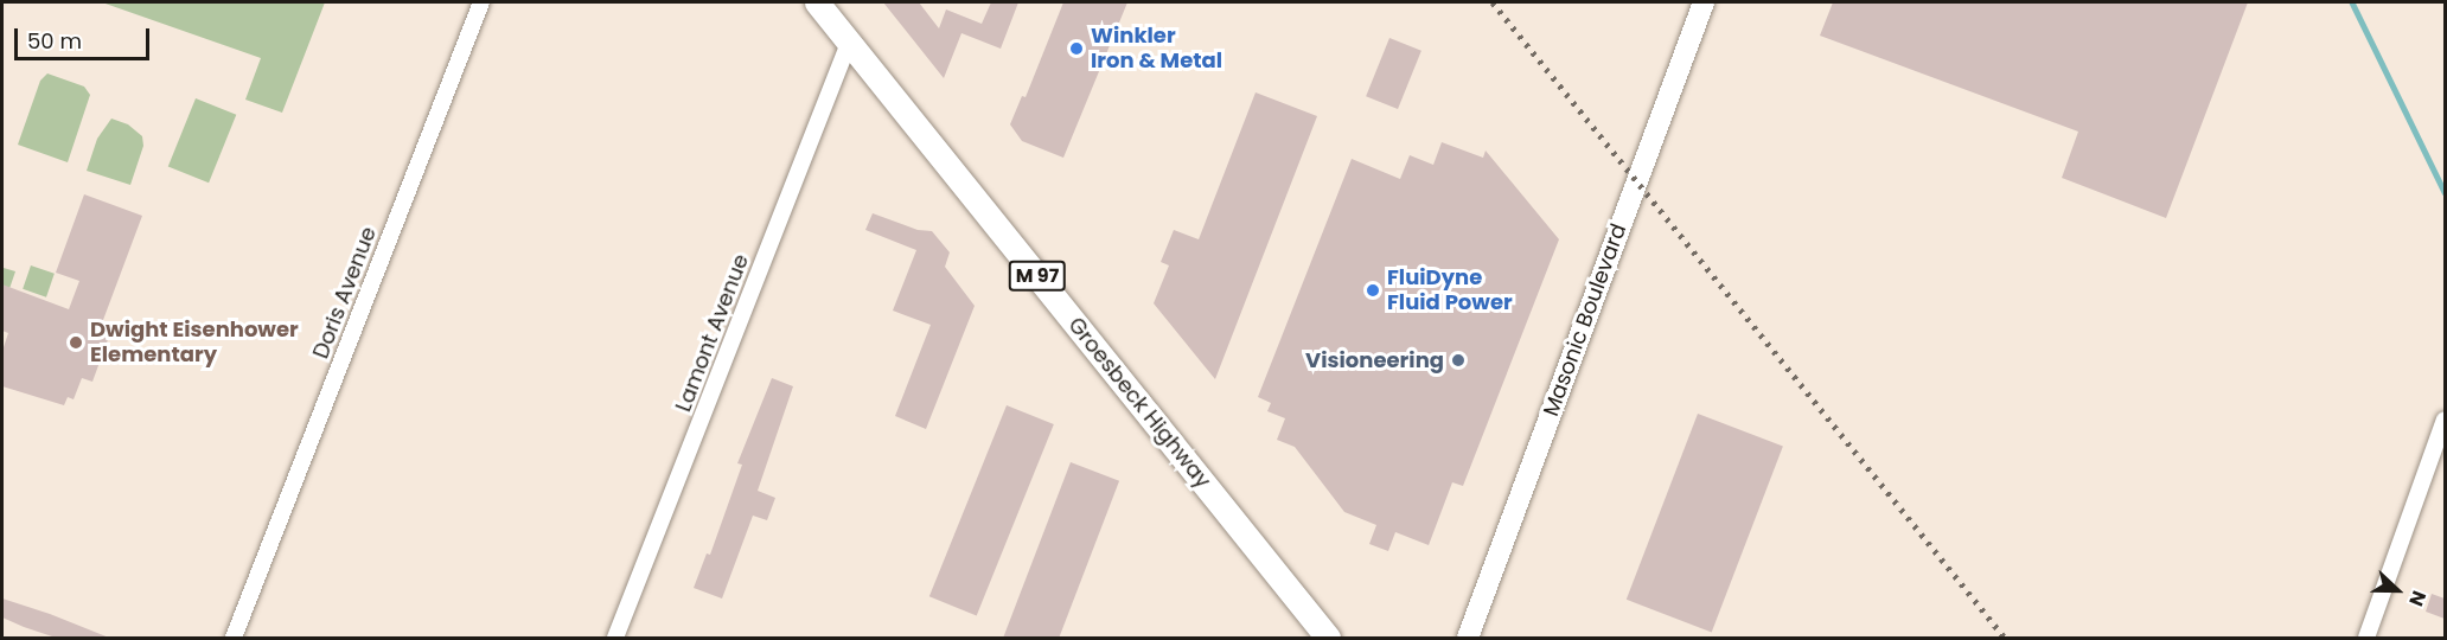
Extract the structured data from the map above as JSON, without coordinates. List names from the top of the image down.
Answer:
{
  "streets": {
    "main road": ["M 97", "Groesbeck Highway"],
    "street": ["Doris Avenue", "Masonic Boulevard", "Lamont Avenue"]
  },
  "crossings": [
    ["Lamont Avenue", "Groesbeck Highway"]
  ],
  "places": [
    "Winkler Iron & Metal",
    "FluiDyne Fluid Power",
    "Dwight Eisenhower Elementary",
    "Visioneering"
  ],
  "scale_bar": "50 m",
  "north": "right"
}
